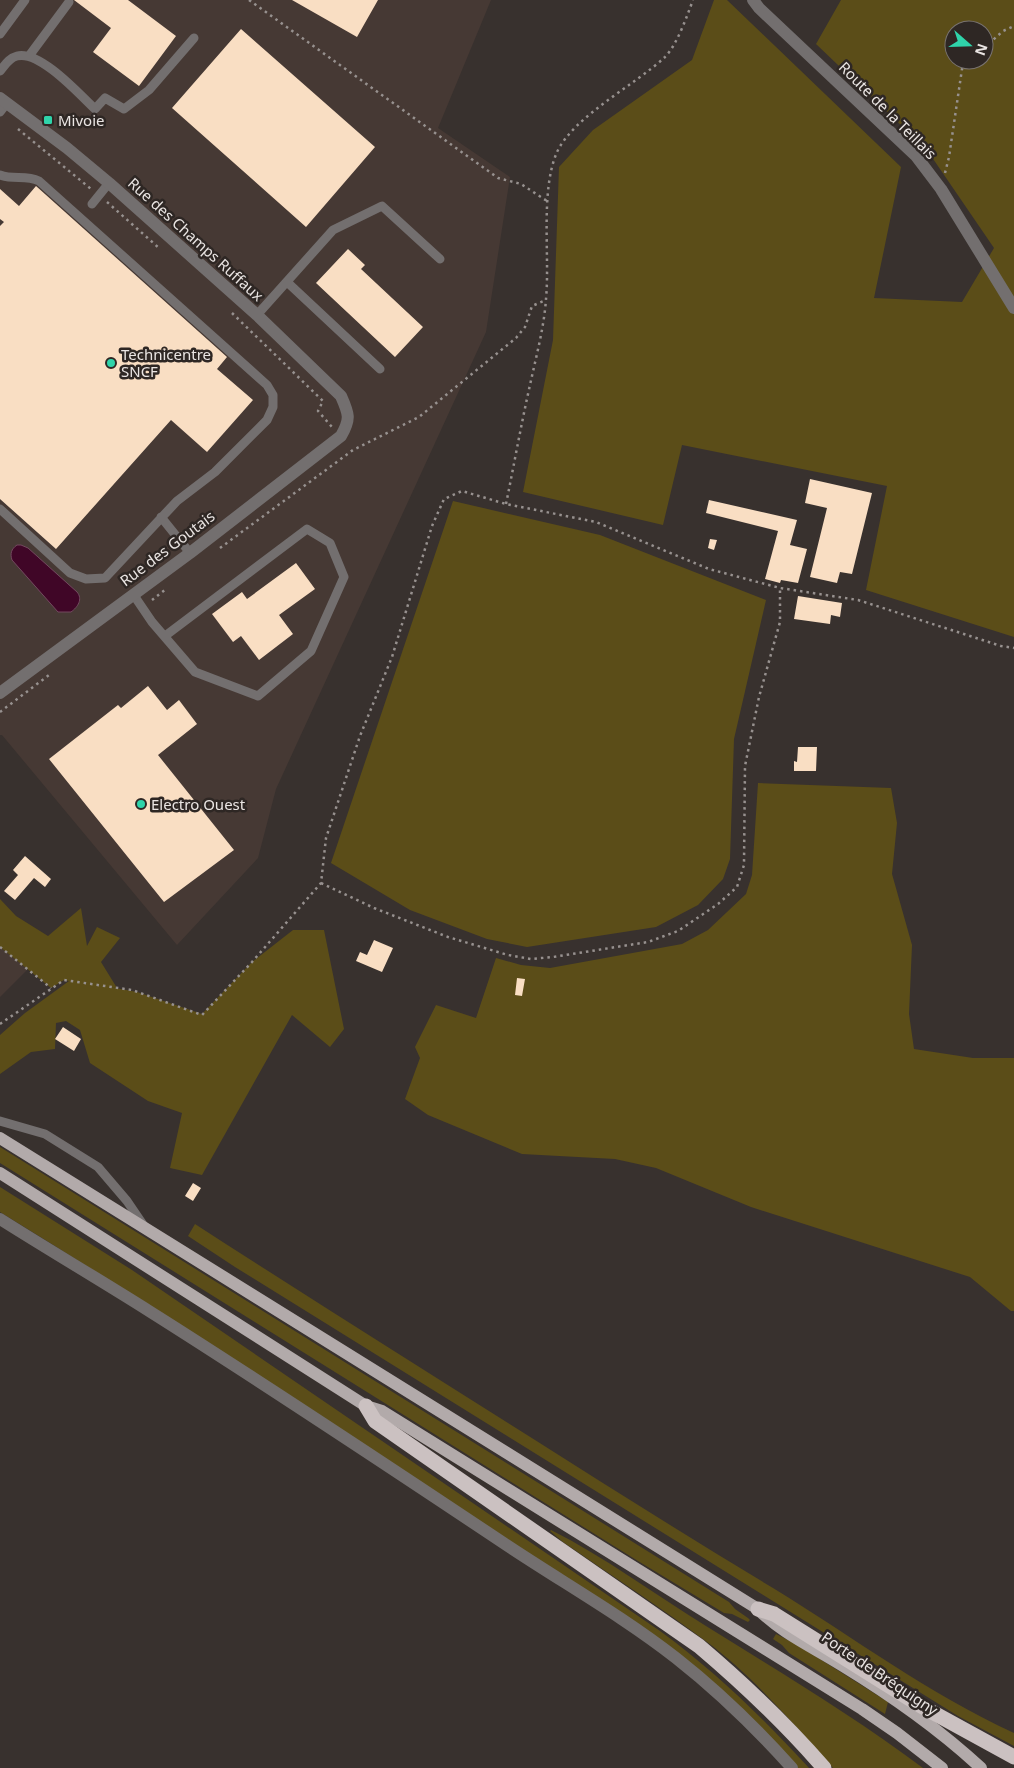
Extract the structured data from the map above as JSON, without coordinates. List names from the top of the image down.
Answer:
{
  "streets": {
    "main road": ["Porte de Bréquigny"],
    "street": ["Route de la Teillais", "Rue des Champs Ruffaux", "Rue des Goutais"]
  },
  "crossings": [
    ["Rue des Champs Ruffaux", "Rue des Goutais"]
  ],
  "places": {
    "transit": ["Mivoie"],
    "other": ["Technicentre SNCF", "Electro Ouest"]
  },
  "north": "right"
}
